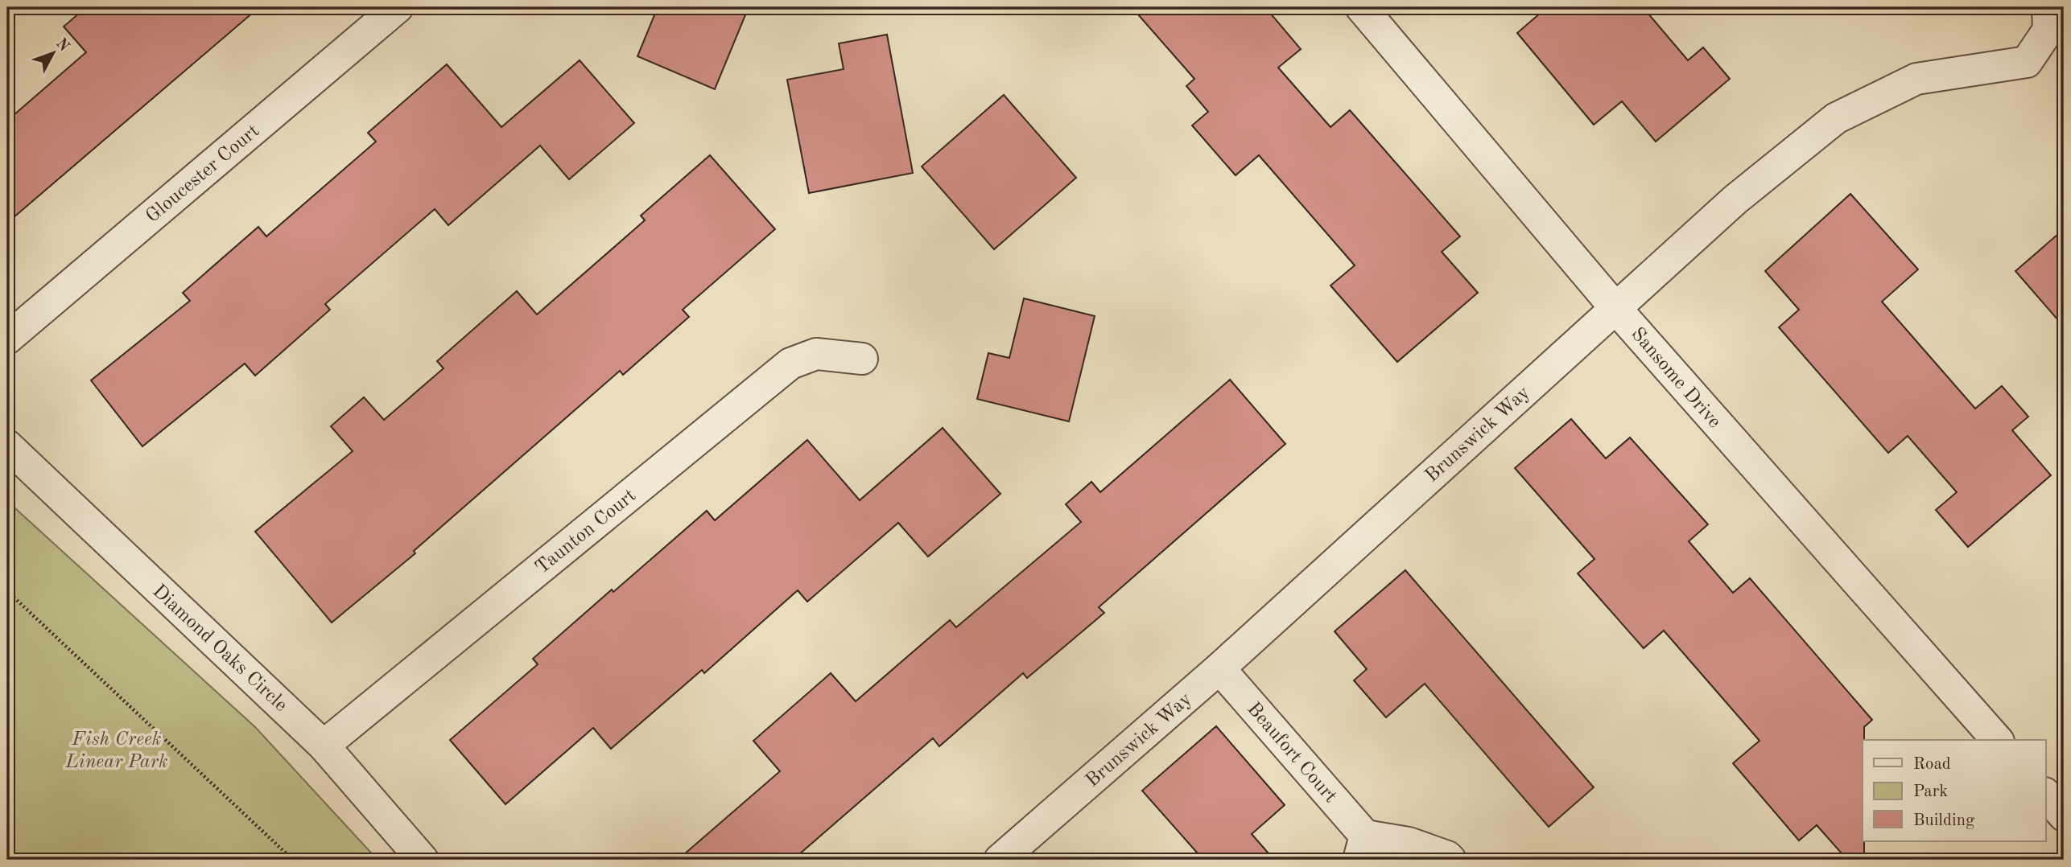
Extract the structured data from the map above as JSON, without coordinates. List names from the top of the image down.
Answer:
{
  "streets": {
    "street": [
      "Gloucester Court",
      "Sansome Drive",
      "Brunswick Way",
      "Taunton Court",
      "Diamond Oaks Circle",
      "Beaufort Court"
    ]
  },
  "crossings": [
    ["Sansome Drive", "Brunswick Way"],
    ["Brunswick Way", "Beaufort Court"],
    ["Taunton Court", "Diamond Oaks Circle"]
  ],
  "parks": ["Fish Creek Linear Park"],
  "legend": ["Road", "Park", "Building"],
  "north": "top right"
}
